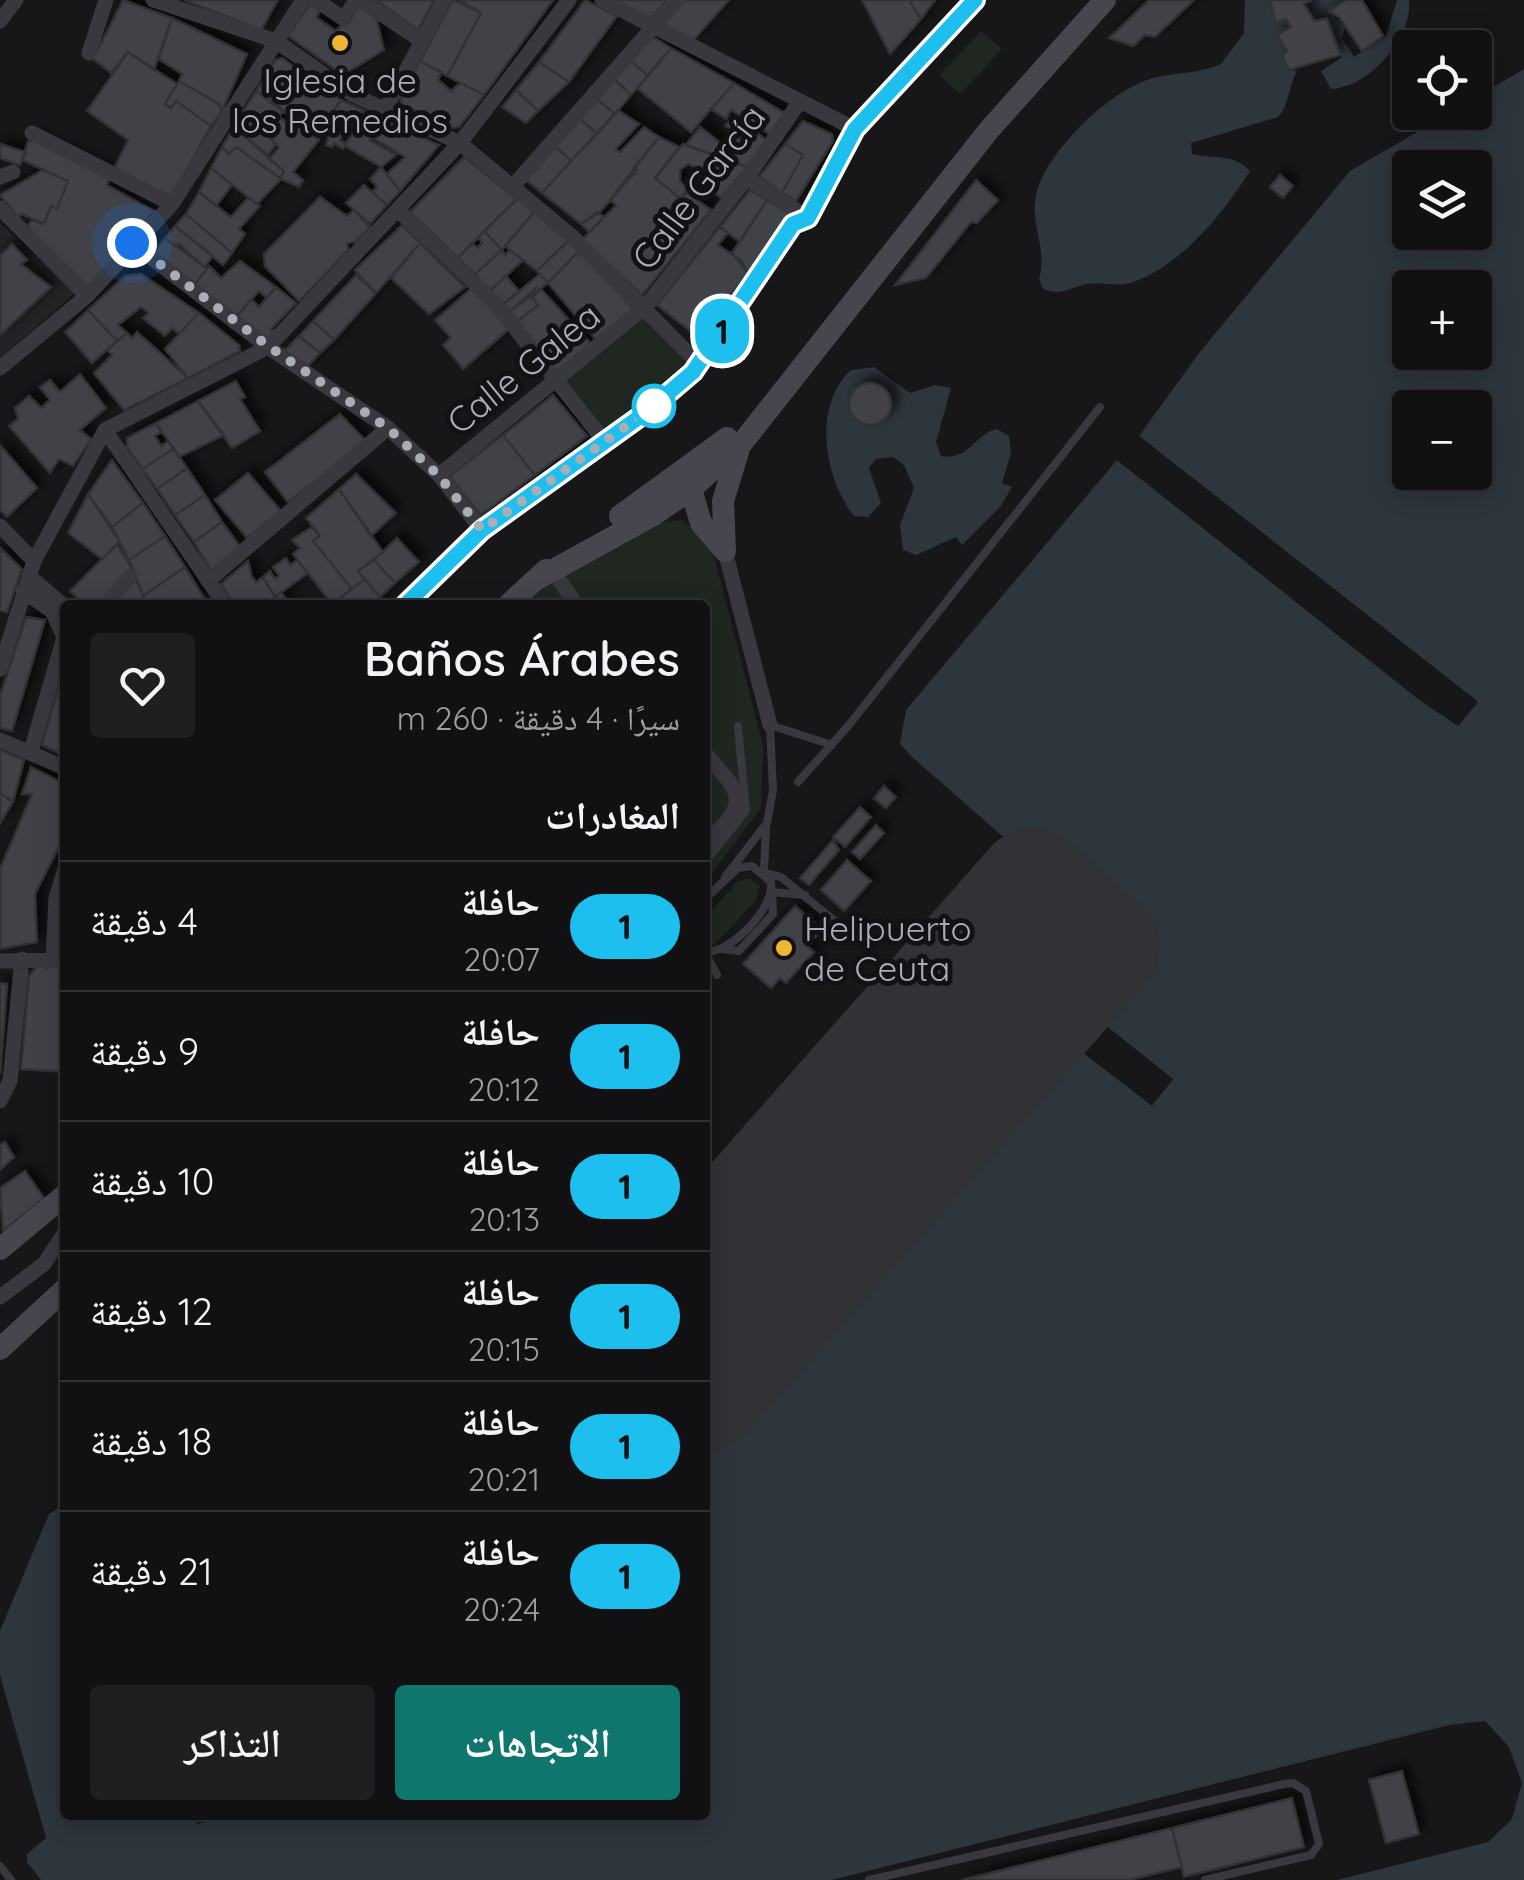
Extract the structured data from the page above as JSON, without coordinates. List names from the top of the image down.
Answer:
{
  "streets": {
    "street": ["Calle García", "Calle Galea"]
  },
  "crossings": [
    ["Calle García", "Calle Galea"]
  ],
  "places": ["Iglesia de los Remedios", "Helipuerto de Ceuta"],
  "lines": ["bus line 1"],
  "page": {
    "on_map": "1",
    "map_buttons": ["+", "−"],
    "heading": [
      ["Baños Árabes", "سيرًا · 4 دقيقة · 260 m"],
      "المغادرات"
    ],
    "list": [
      {
        "mark": "1",
        "name": "حافلة",
        "note": "20:07",
        "value": "4 دقيقة"
      },
      {
        "mark": "1",
        "name": "حافلة",
        "note": "20:12",
        "value": "9 دقيقة"
      },
      {
        "mark": "1",
        "name": "حافلة",
        "note": "20:13",
        "value": "10 دقيقة"
      },
      {
        "mark": "1",
        "name": "حافلة",
        "note": "20:15",
        "value": "12 دقيقة"
      },
      {
        "mark": "1",
        "name": "حافلة",
        "note": "20:21",
        "value": "18 دقيقة"
      },
      {
        "mark": "1",
        "name": "حافلة",
        "note": "20:24",
        "value": "21 دقيقة"
      }
    ],
    "buttons": ["الاتجاهات", "التذاكر"]
  }
}
